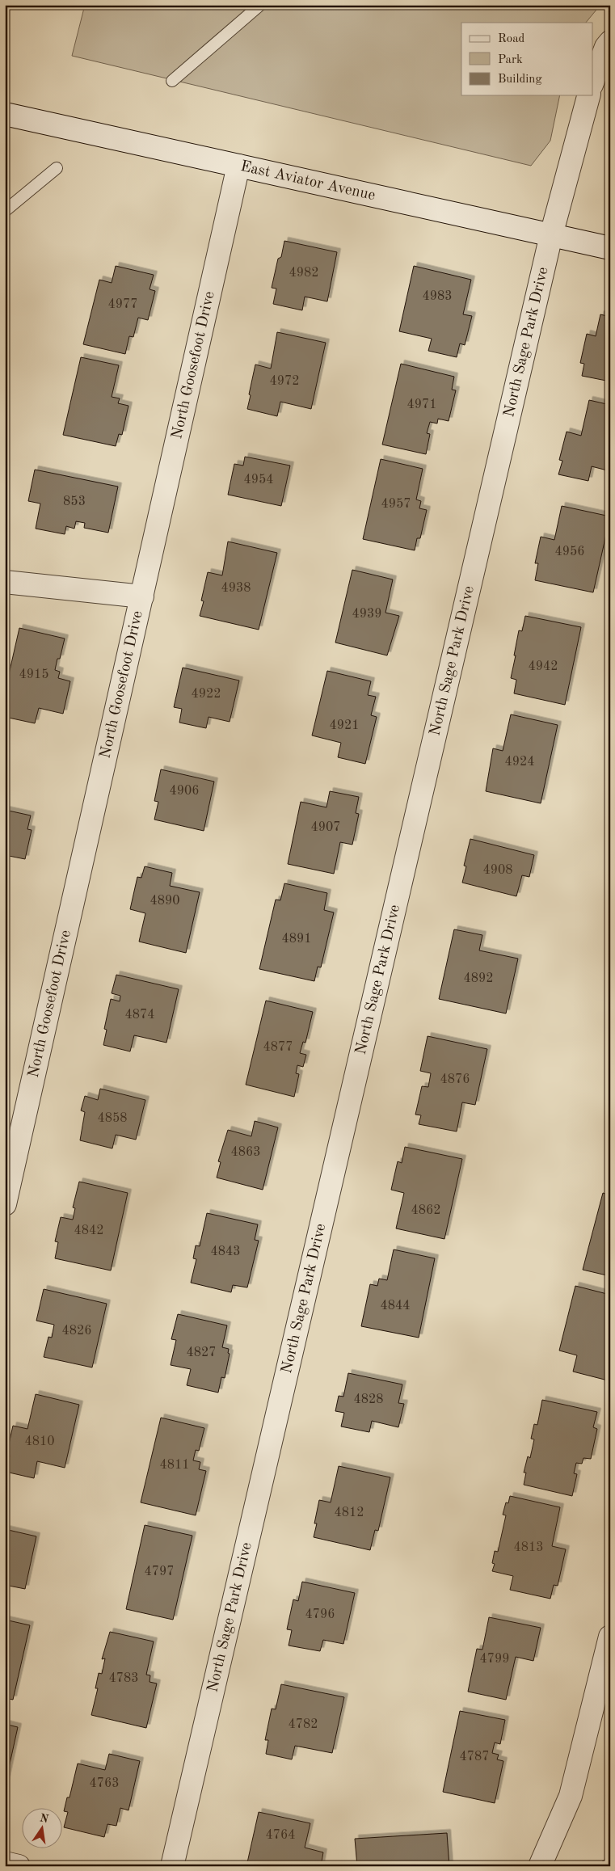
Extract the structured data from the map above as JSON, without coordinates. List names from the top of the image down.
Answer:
{
  "streets": {
    "street": ["East Aviator Avenue", "North Sage Park Drive", "North Goosefoot Drive"]
  },
  "crossings": [
    ["East Aviator Avenue", "North Sage Park Drive"],
    ["East Aviator Avenue", "North Goosefoot Drive"]
  ],
  "house_numbers": [
    "4982",
    "4983",
    "4977",
    "4972",
    "4971",
    "4954",
    "853",
    "4957",
    "4956",
    "4938",
    "4939",
    "4942",
    "4915",
    "4922",
    "4921",
    "4924",
    "4906",
    "4907",
    "4908",
    "4890",
    "4891",
    "4892",
    "4874",
    "4877",
    "4876",
    "4858",
    "4863",
    "4862",
    "4842",
    "4843",
    "4844",
    "4826",
    "4827",
    "4828",
    "4810",
    "4811",
    "4812",
    "4813",
    "4797",
    "4796",
    "4799",
    "4783",
    "4782",
    "4787",
    "4763",
    "4764"
  ],
  "legend": ["Road", "Park", "Building"],
  "north": "top"
}
